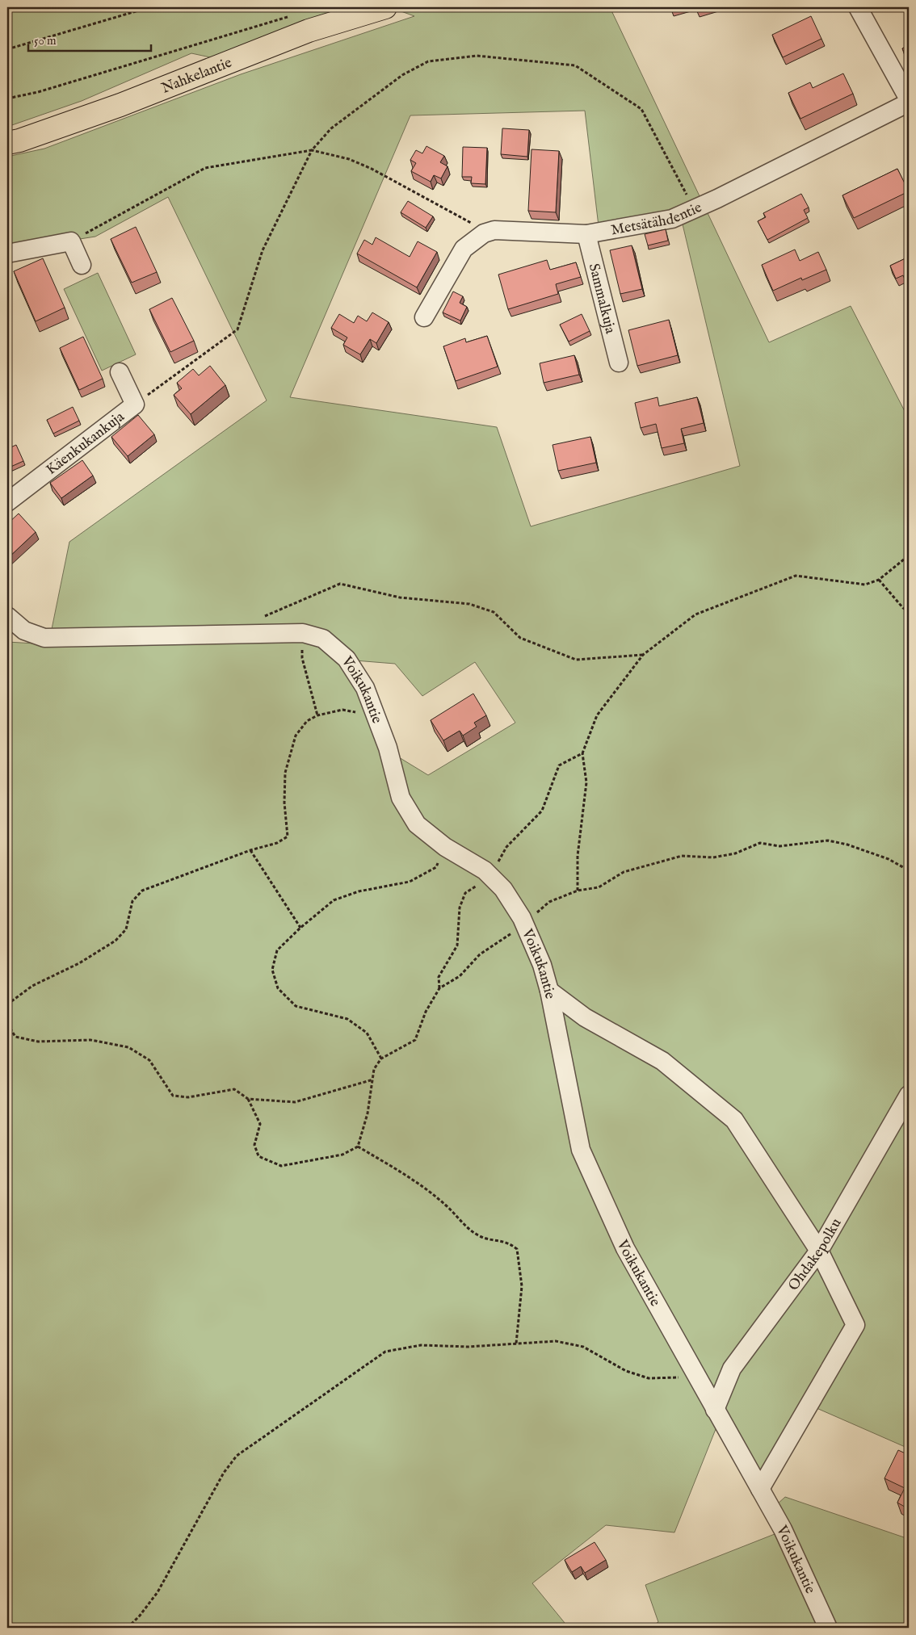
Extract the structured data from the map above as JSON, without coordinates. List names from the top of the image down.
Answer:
{
  "streets": {
    "main road": ["Nahkelantie"],
    "street": [
      "Metsätähdentie",
      "Sammalkuja",
      "Käenkukankuja",
      "Voikukantie",
      "Ohdakepolku"
    ]
  },
  "crossings": [
    ["Metsätähdentie", "Sammalkuja"],
    ["Voikukantie", "Ohdakepolku"]
  ],
  "scale_bar": "50 m"
}
